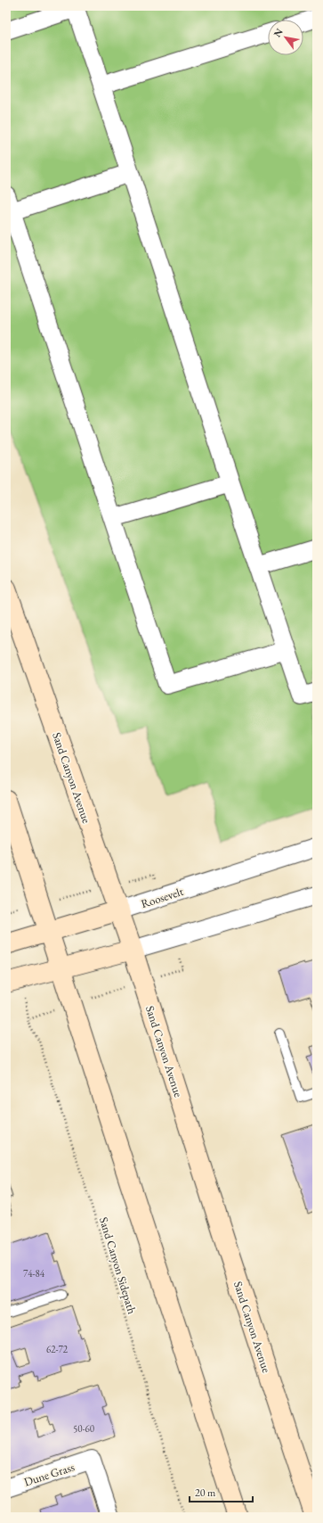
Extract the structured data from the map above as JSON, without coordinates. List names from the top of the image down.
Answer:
{
  "streets": {
    "main road": ["Sand Canyon Avenue", "Roosevelt"],
    "street": ["Dune Grass"],
    "path": ["Sand Canyon Sidepath"]
  },
  "crossings": [
    ["Sand Canyon Avenue", "Roosevelt"]
  ],
  "house_numbers": ["74-84", "62-72", "50-60"],
  "scale_bar": "20 m",
  "north": "top left"
}
